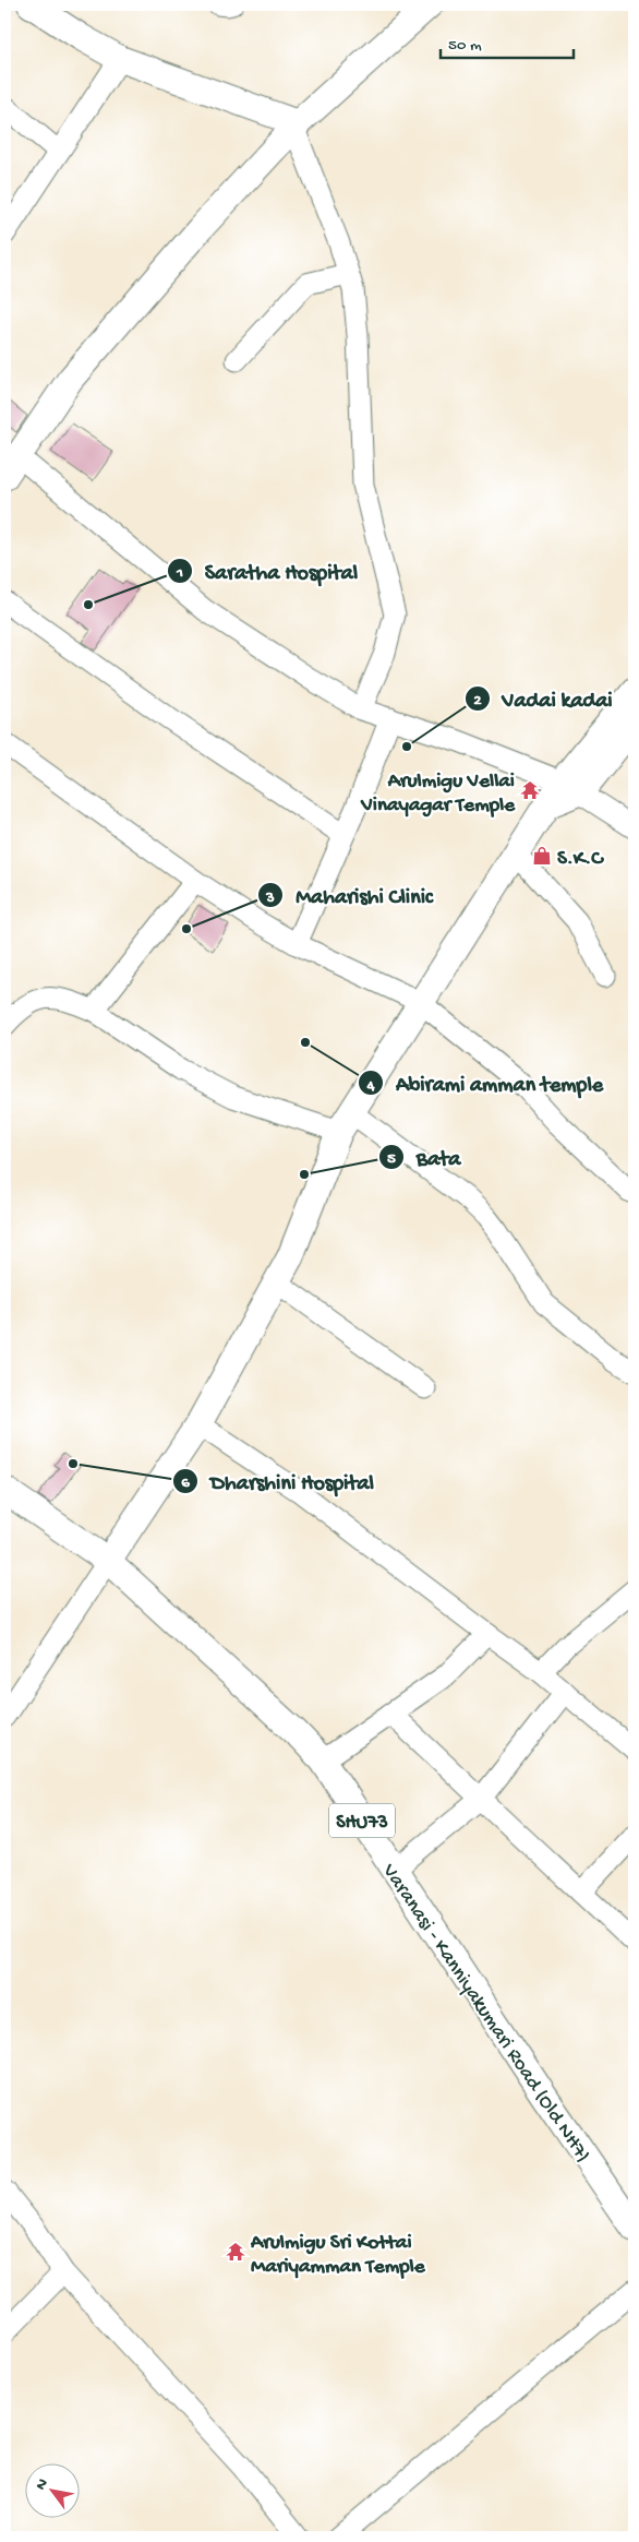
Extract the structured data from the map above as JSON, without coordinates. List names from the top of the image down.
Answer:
{
  "streets": {
    "main road": ["SHU73", "Varanasi - Kanniyakumari Road (Old NH7)"]
  },
  "places": {
    "other": [
      "Saratha Hospital",
      "Vadai kadai",
      "Maharishi Clinic",
      "Abirami amman temple",
      "Bata",
      "Dharshini Hospital"
    ],
    "temple": ["Arulmigu Vellai Vinayagar Temple", "Arulmigu Sri Kottai Mariyamman Temple"],
    "shop": ["S.K.C"]
  },
  "scale_bar": "50 m",
  "north": "top left"
}
